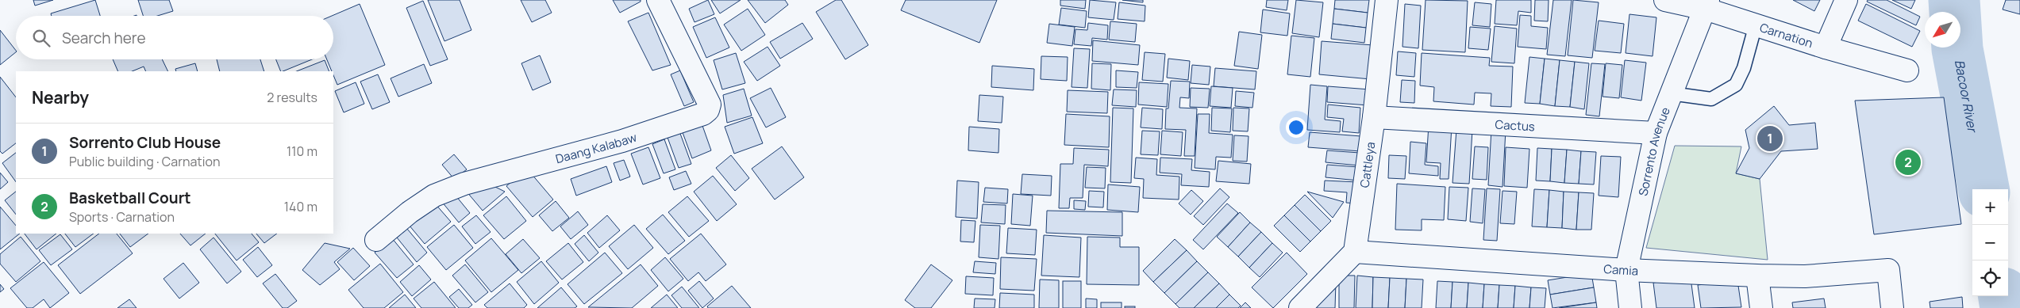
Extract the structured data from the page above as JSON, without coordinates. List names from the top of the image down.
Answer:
{
  "streets": {
    "street": [
      "Carnation",
      "Cactus",
      "Daang Kalabaw",
      "Sorrento Avenue",
      "Cattleya",
      "Camia"
    ]
  },
  "crossings": [
    ["Carnation", "Sorrento Avenue"],
    ["Cactus", "Sorrento Avenue"],
    ["Cactus", "Cattleya"],
    ["Sorrento Avenue", "Camia"],
    ["Cattleya", "Camia"]
  ],
  "water": ["Bacoor River"],
  "north": "bottom left",
  "page": {
    "search": "Search here",
    "heading": ["Nearby", "2 results"],
    "list": [
      {
        "mark": "1",
        "name": "Sorrento Club House",
        "note": "Public building · Carnation",
        "value": "110 m"
      },
      {
        "mark": "2",
        "name": "Basketball Court",
        "note": "Sports · Carnation",
        "value": "140 m"
      }
    ],
    "pins": ["1", "2"],
    "map_buttons": ["+", "−"]
  }
}
